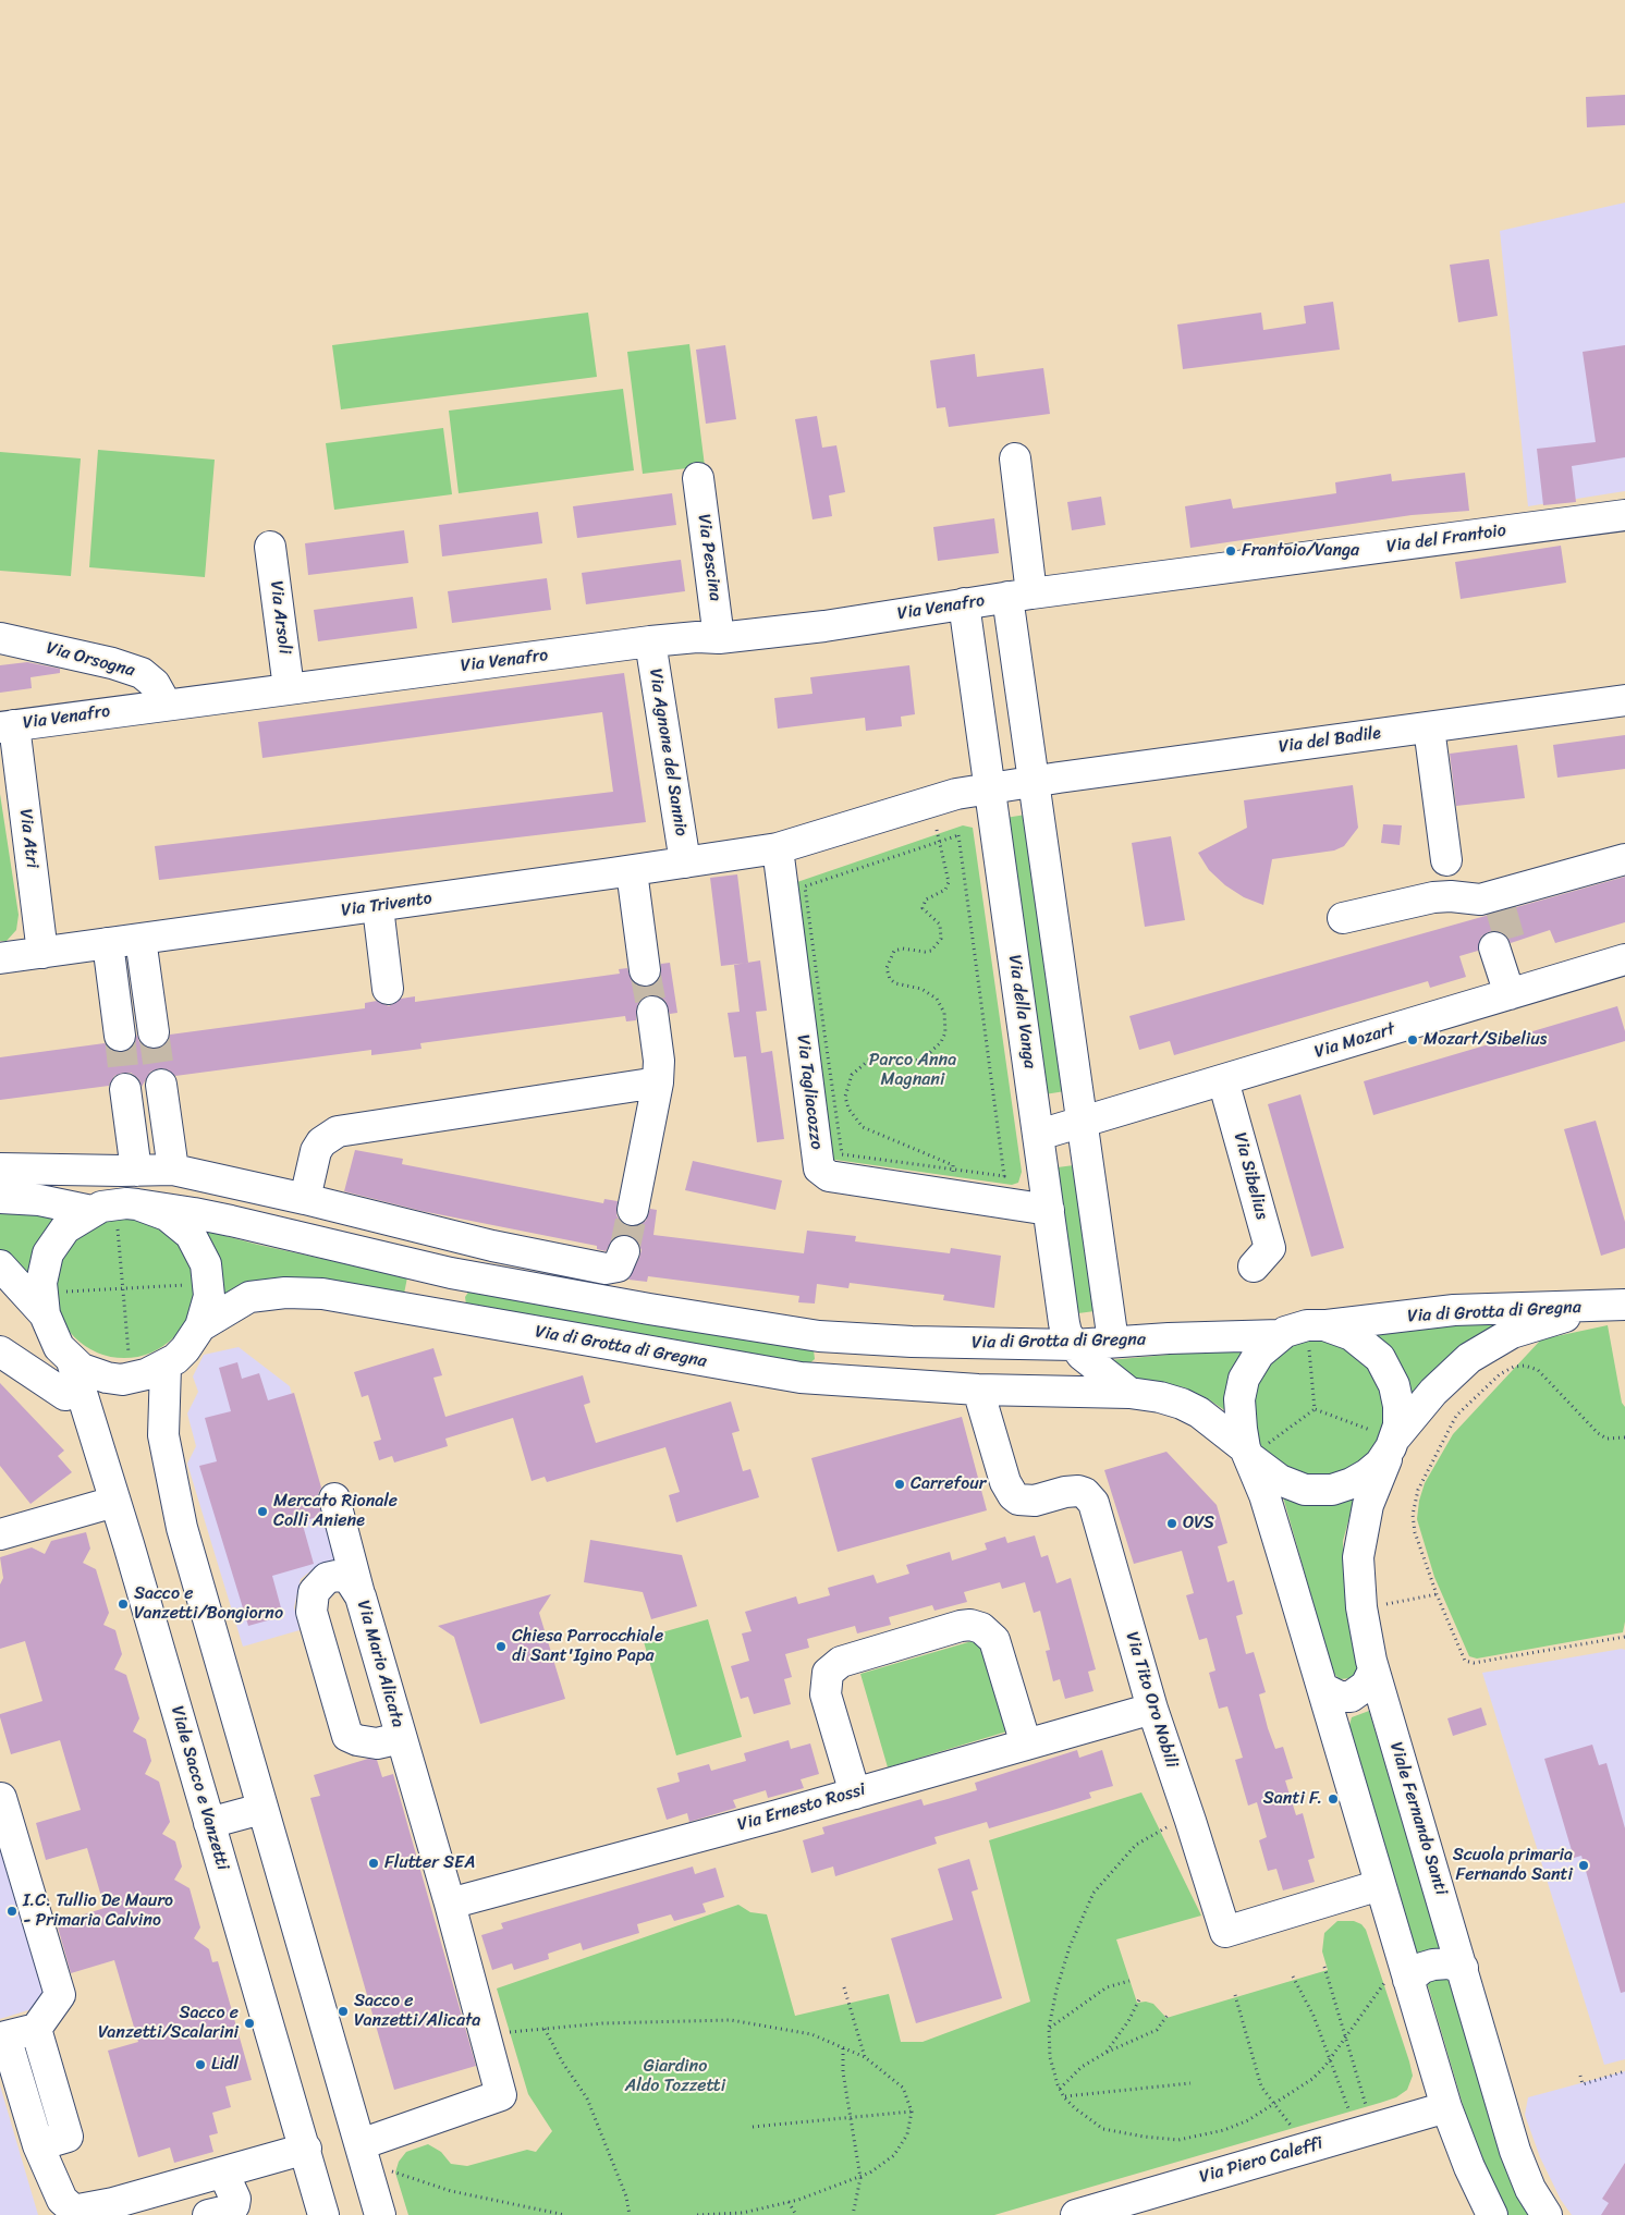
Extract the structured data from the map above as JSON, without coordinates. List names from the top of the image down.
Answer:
{
  "streets": {
    "street": [
      "Via del Frantoio",
      "Via Pescina",
      "Via Venafro",
      "Via Arsoli",
      "Via Orsogna",
      "Via del Badile",
      "Via Agnone del Sannio",
      "Via Atri",
      "Via Trivento",
      "Via della Vanga",
      "Via Mozart",
      "Via Tagliacozzo",
      "Via Sibelius",
      "Via di Grotta di Gregna",
      "Via Mario Alicata",
      "Via Tito Oro Nobili",
      "Viale Sacco e Vanzetti",
      "Via Ernesto Rossi",
      "Viale Fernando Santi",
      "Via Piero Caleffi"
    ]
  },
  "crossings": [
    ["Via del Frantoio", "Via Venafro"],
    ["Via Pescina", "Via Venafro"],
    ["Via Venafro", "Via Arsoli"],
    ["Via Venafro", "Via Orsogna"],
    ["Via Venafro", "Via Agnone del Sannio"],
    ["Via Venafro", "Via Atri"],
    ["Via Venafro", "Via della Vanga"],
    ["Via del Badile", "Via Trivento"],
    ["Via del Badile", "Via della Vanga"],
    ["Via Agnone del Sannio", "Via Trivento"],
    ["Via Atri", "Via Trivento"],
    ["Via Trivento", "Via Tagliacozzo"],
    ["Via della Vanga", "Via Mozart"],
    ["Via della Vanga", "Via Tagliacozzo"],
    ["Via della Vanga", "Via di Grotta di Gregna"],
    ["Via Mozart", "Via Sibelius"],
    ["Via di Grotta di Gregna", "Via Tito Oro Nobili"],
    ["Via di Grotta di Gregna", "Viale Sacco e Vanzetti"],
    ["Via di Grotta di Gregna", "Viale Fernando Santi"],
    ["Via Mario Alicata", "Via Ernesto Rossi"],
    ["Via Tito Oro Nobili", "Via Ernesto Rossi"]
  ],
  "parks": ["Parco Anna Magnani", "Giardino Aldo Tozzetti"],
  "places": [
    "Frantoio/Vanga",
    "Mozart/Sibelius",
    "Carrefour",
    "Mercato Rionale Colli Aniene",
    "OVS",
    "Sacco e Vanzetti/Bongiorno",
    "Chiesa Parrocchiale di Sant'Igino Papa",
    "Santi F.",
    "Flutter SEA",
    "Scuola primaria Fernando Santi",
    "I.C. Tullio De Mauro - Primaria Calvino",
    "Sacco e Vanzetti/Alicata",
    "Sacco e Vanzetti/Scalarini",
    "Lidl"
  ]
}
